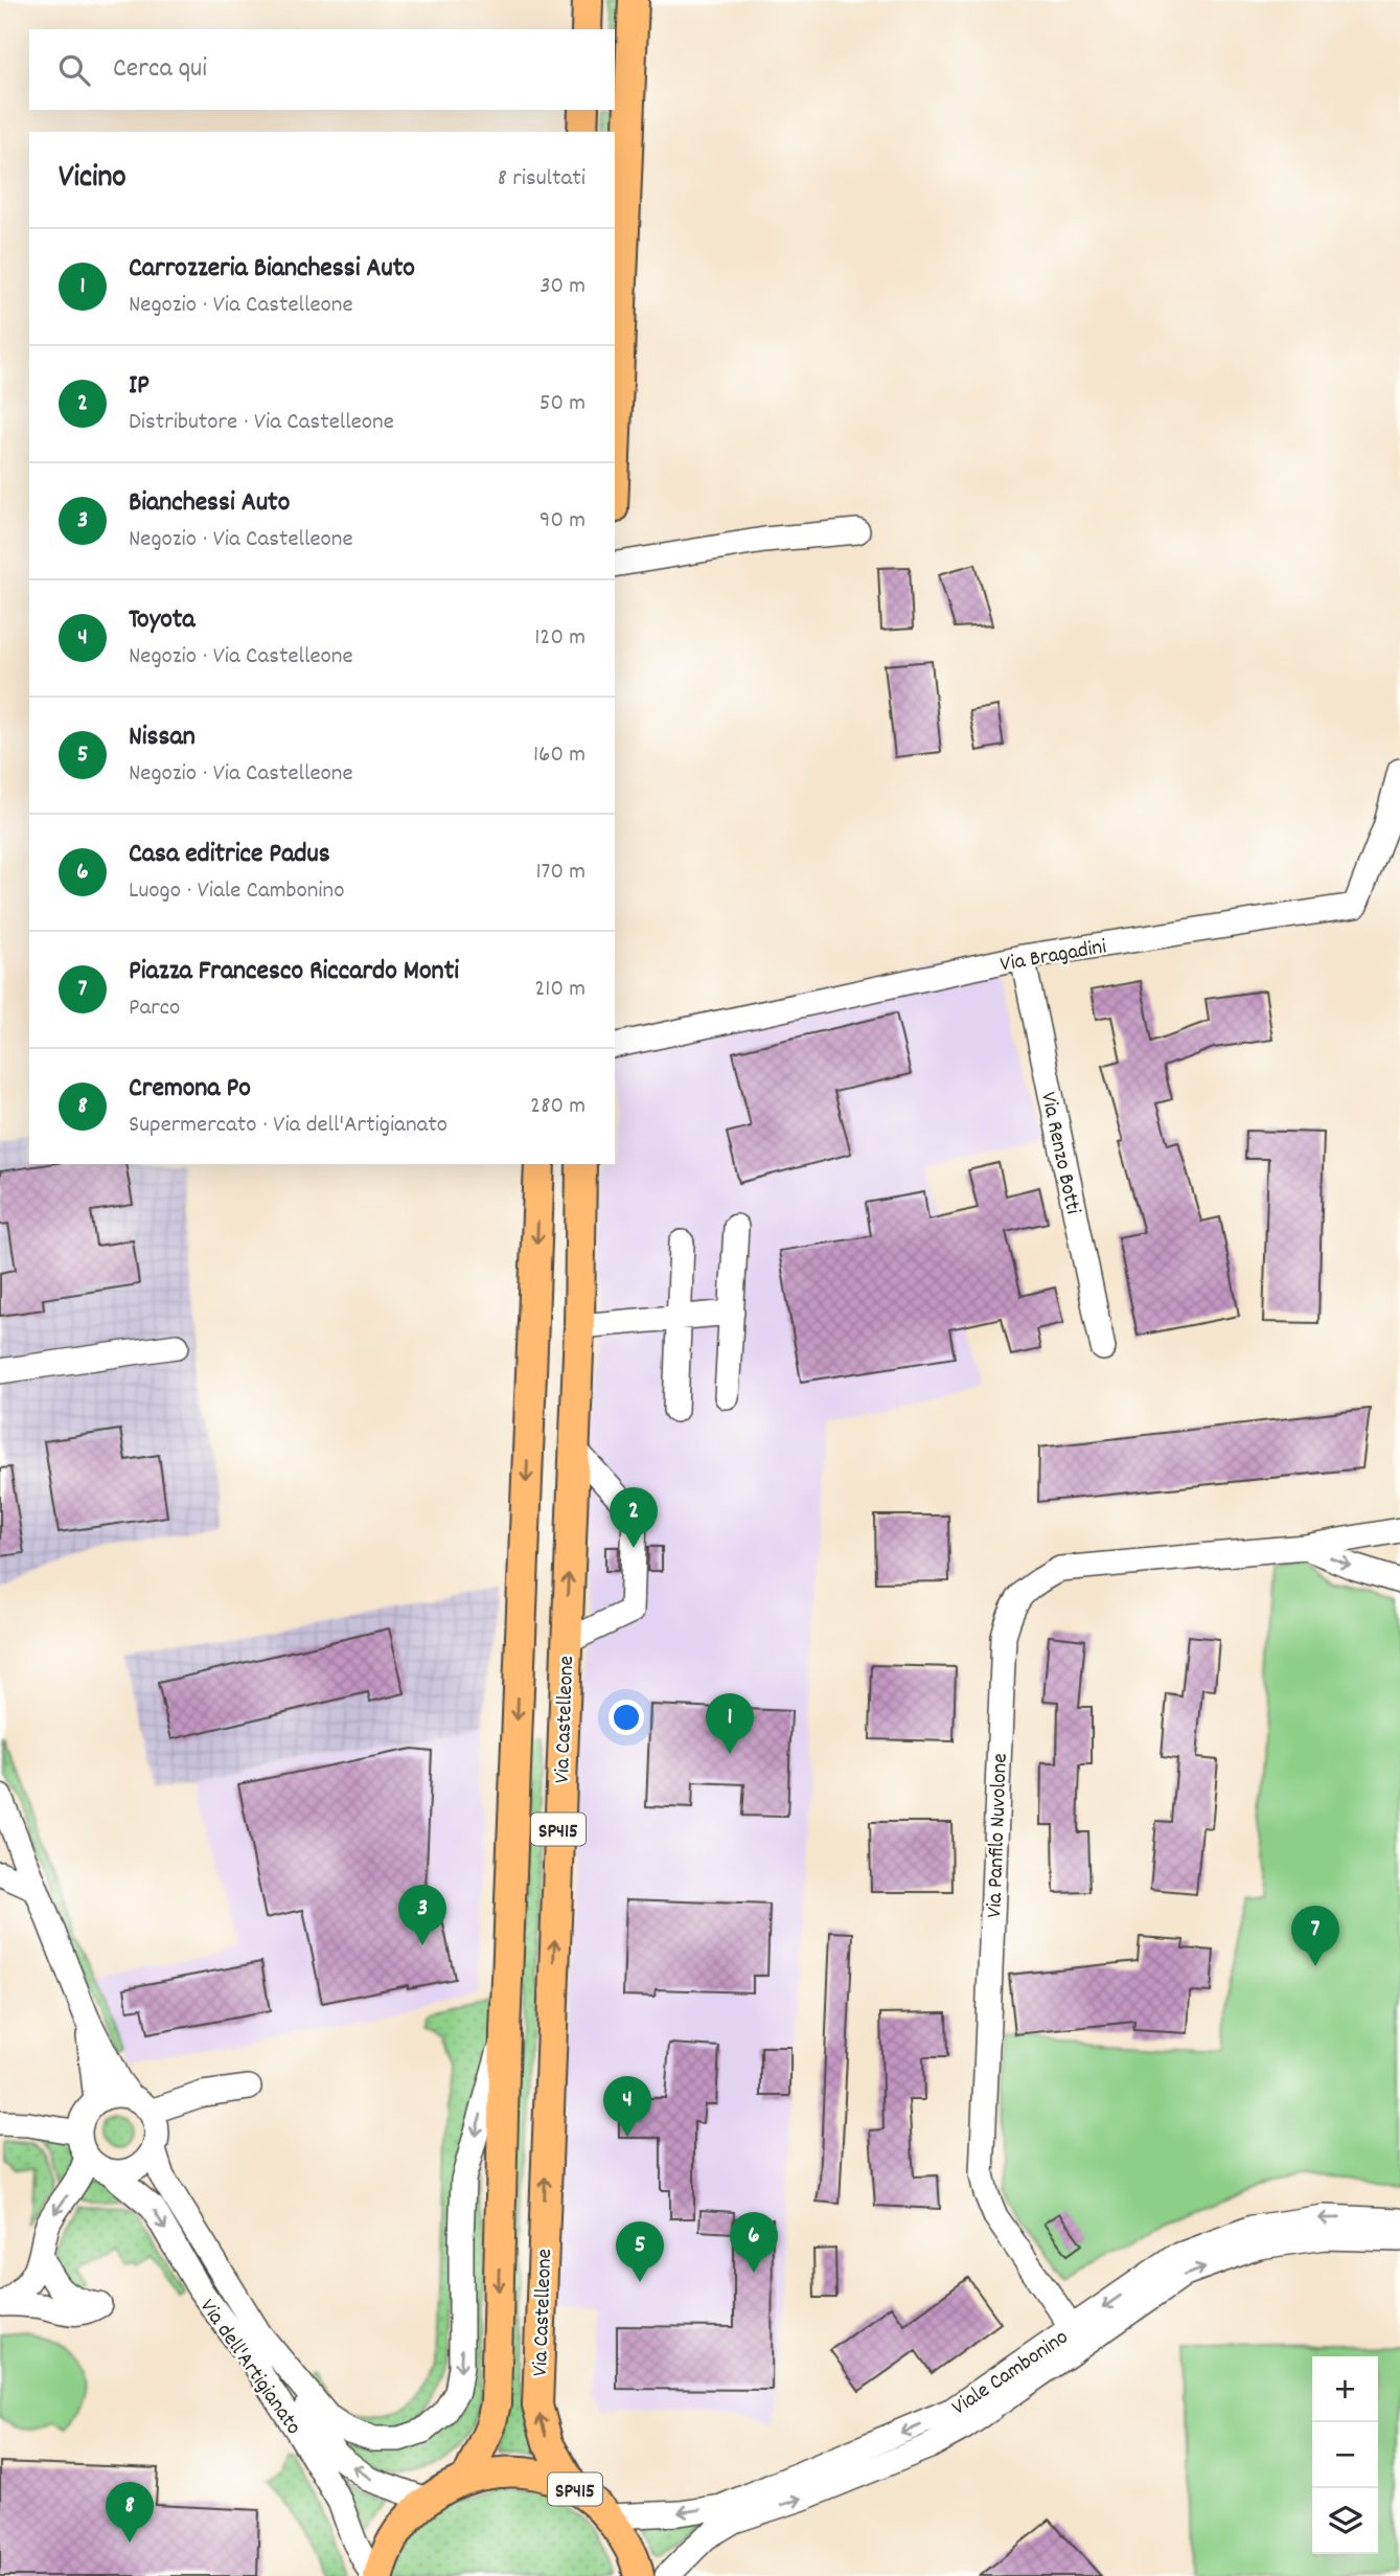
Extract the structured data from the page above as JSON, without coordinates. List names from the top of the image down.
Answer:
{
  "streets": {
    "main road": ["Via Castelleone", "SP415"],
    "street": [
      "Via Bragadini",
      "Via Renzo Botti",
      "Via Panfilo Nuvolone",
      "Via dell'Artigianato",
      "Viale Cambonino"
    ]
  },
  "crossings": [
    ["Via Bragadini", "Via Renzo Botti"],
    ["Via Castelleone", "SP415"],
    ["SP415", "Viale Cambonino"],
    ["Via Panfilo Nuvolone", "Viale Cambonino"]
  ],
  "page": {
    "search": "Cerca qui",
    "heading": ["Vicino", "8 risultati"],
    "list": [
      {
        "mark": "1",
        "name": "Carrozzeria Bianchessi Auto",
        "note": "Negozio · Via Castelleone",
        "value": "30 m"
      },
      {
        "mark": "2",
        "name": "IP",
        "note": "Distributore · Via Castelleone",
        "value": "50 m"
      },
      {
        "mark": "3",
        "name": "Bianchessi Auto",
        "note": "Negozio · Via Castelleone",
        "value": "90 m"
      },
      {
        "mark": "4",
        "name": "Toyota",
        "note": "Negozio · Via Castelleone",
        "value": "120 m"
      },
      {
        "mark": "5",
        "name": "Nissan",
        "note": "Negozio · Via Castelleone",
        "value": "160 m"
      },
      {
        "mark": "6",
        "name": "Casa editrice Padus",
        "note": "Luogo · Viale Cambonino",
        "value": "170 m"
      },
      {
        "mark": "7",
        "name": "Piazza Francesco Riccardo Monti",
        "note": "Parco",
        "value": "210 m"
      },
      {
        "mark": "8",
        "name": "Cremona Po",
        "note": "Supermercato · Via dell'Artigianato",
        "value": "280 m"
      }
    ],
    "pins": [
      "2",
      "1",
      "3",
      "7",
      "4",
      "6",
      "5",
      "8"
    ],
    "map_buttons": ["+", "−"]
  }
}
